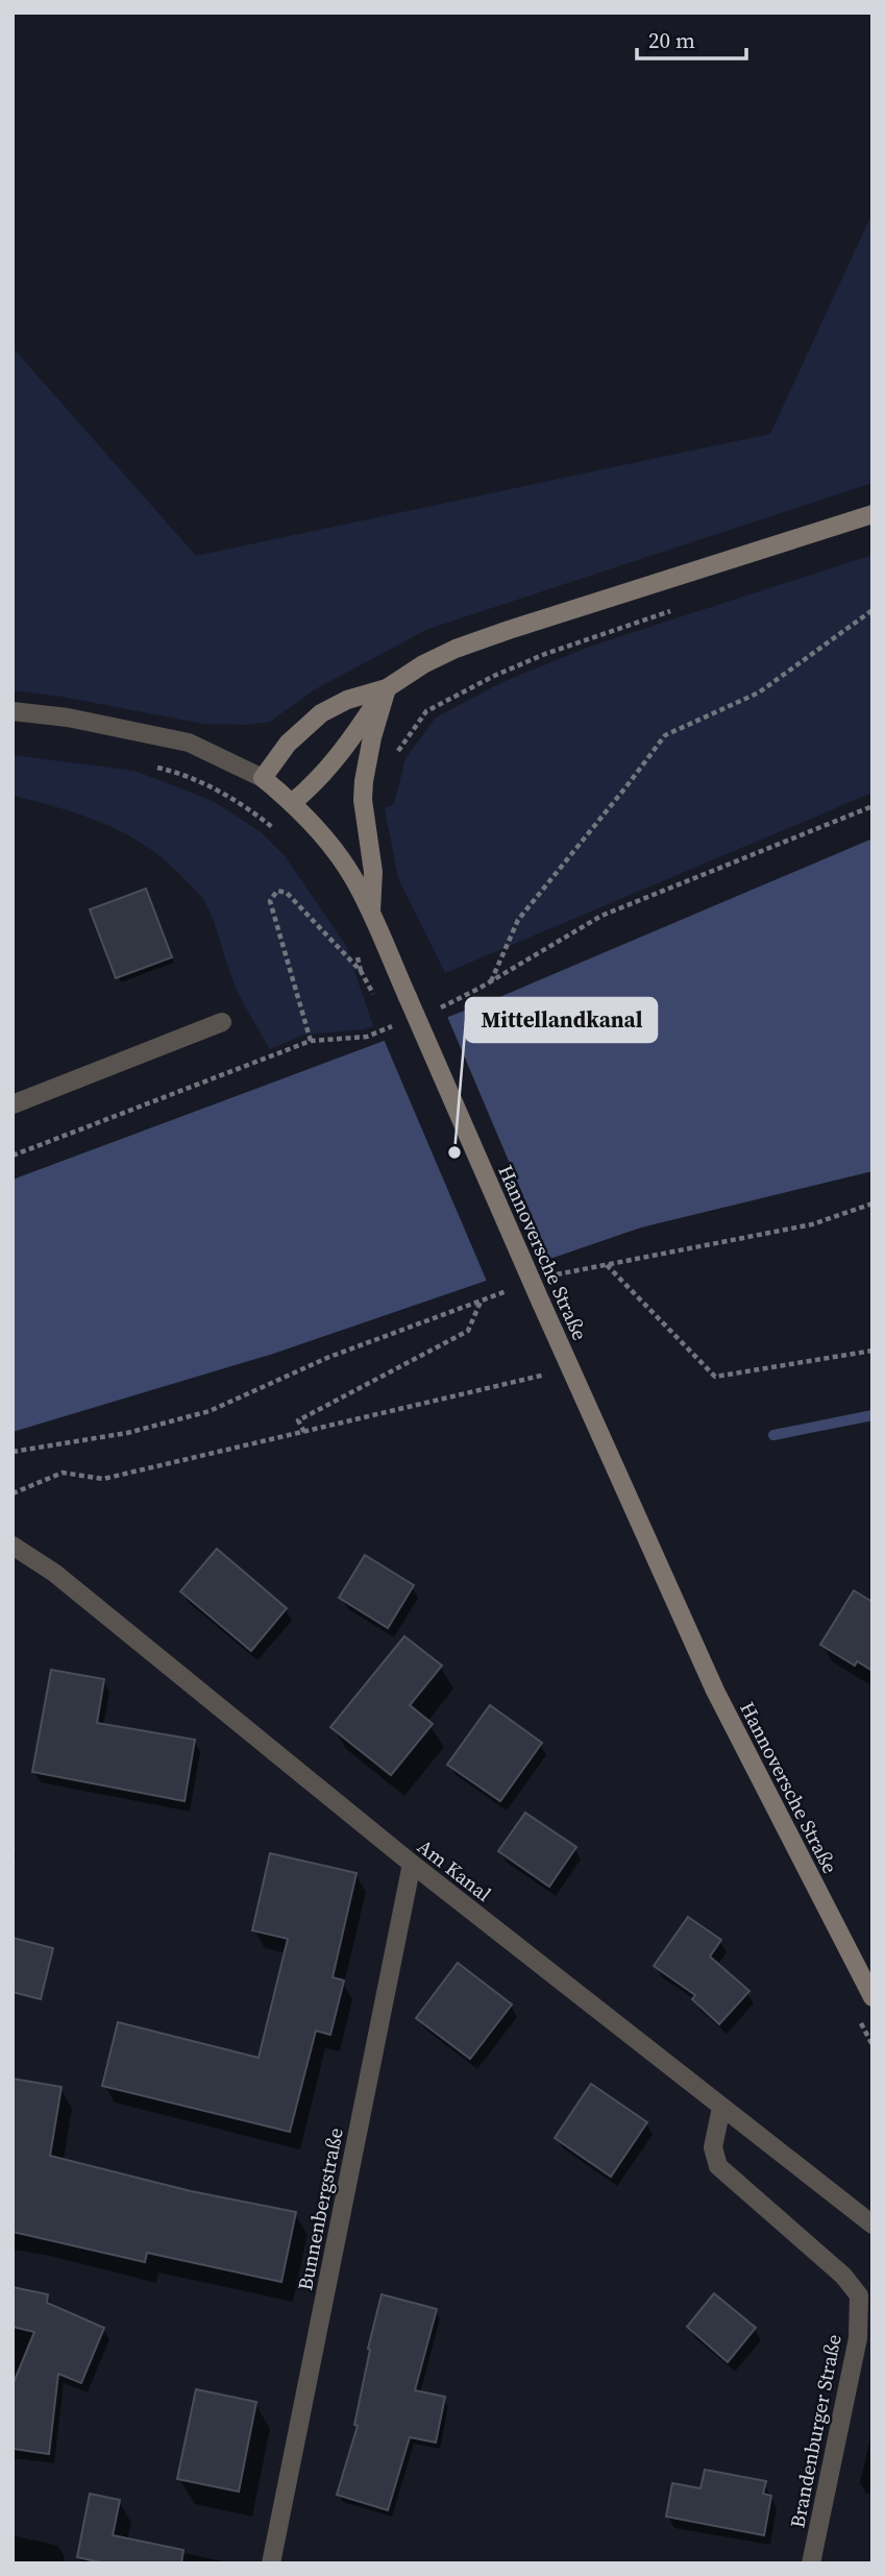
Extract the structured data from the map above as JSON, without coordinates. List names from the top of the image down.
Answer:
{
  "streets": {
    "main road": ["Hannoversche Straße"],
    "street": ["Am Kanal", "Bunnenbergstraße", "Brandenburger Straße"]
  },
  "crossings": [
    ["Am Kanal", "Bunnenbergstraße"],
    ["Am Kanal", "Brandenburger Straße"]
  ],
  "places": ["Mittellandkanal"],
  "scale_bar": "20 m"
}
